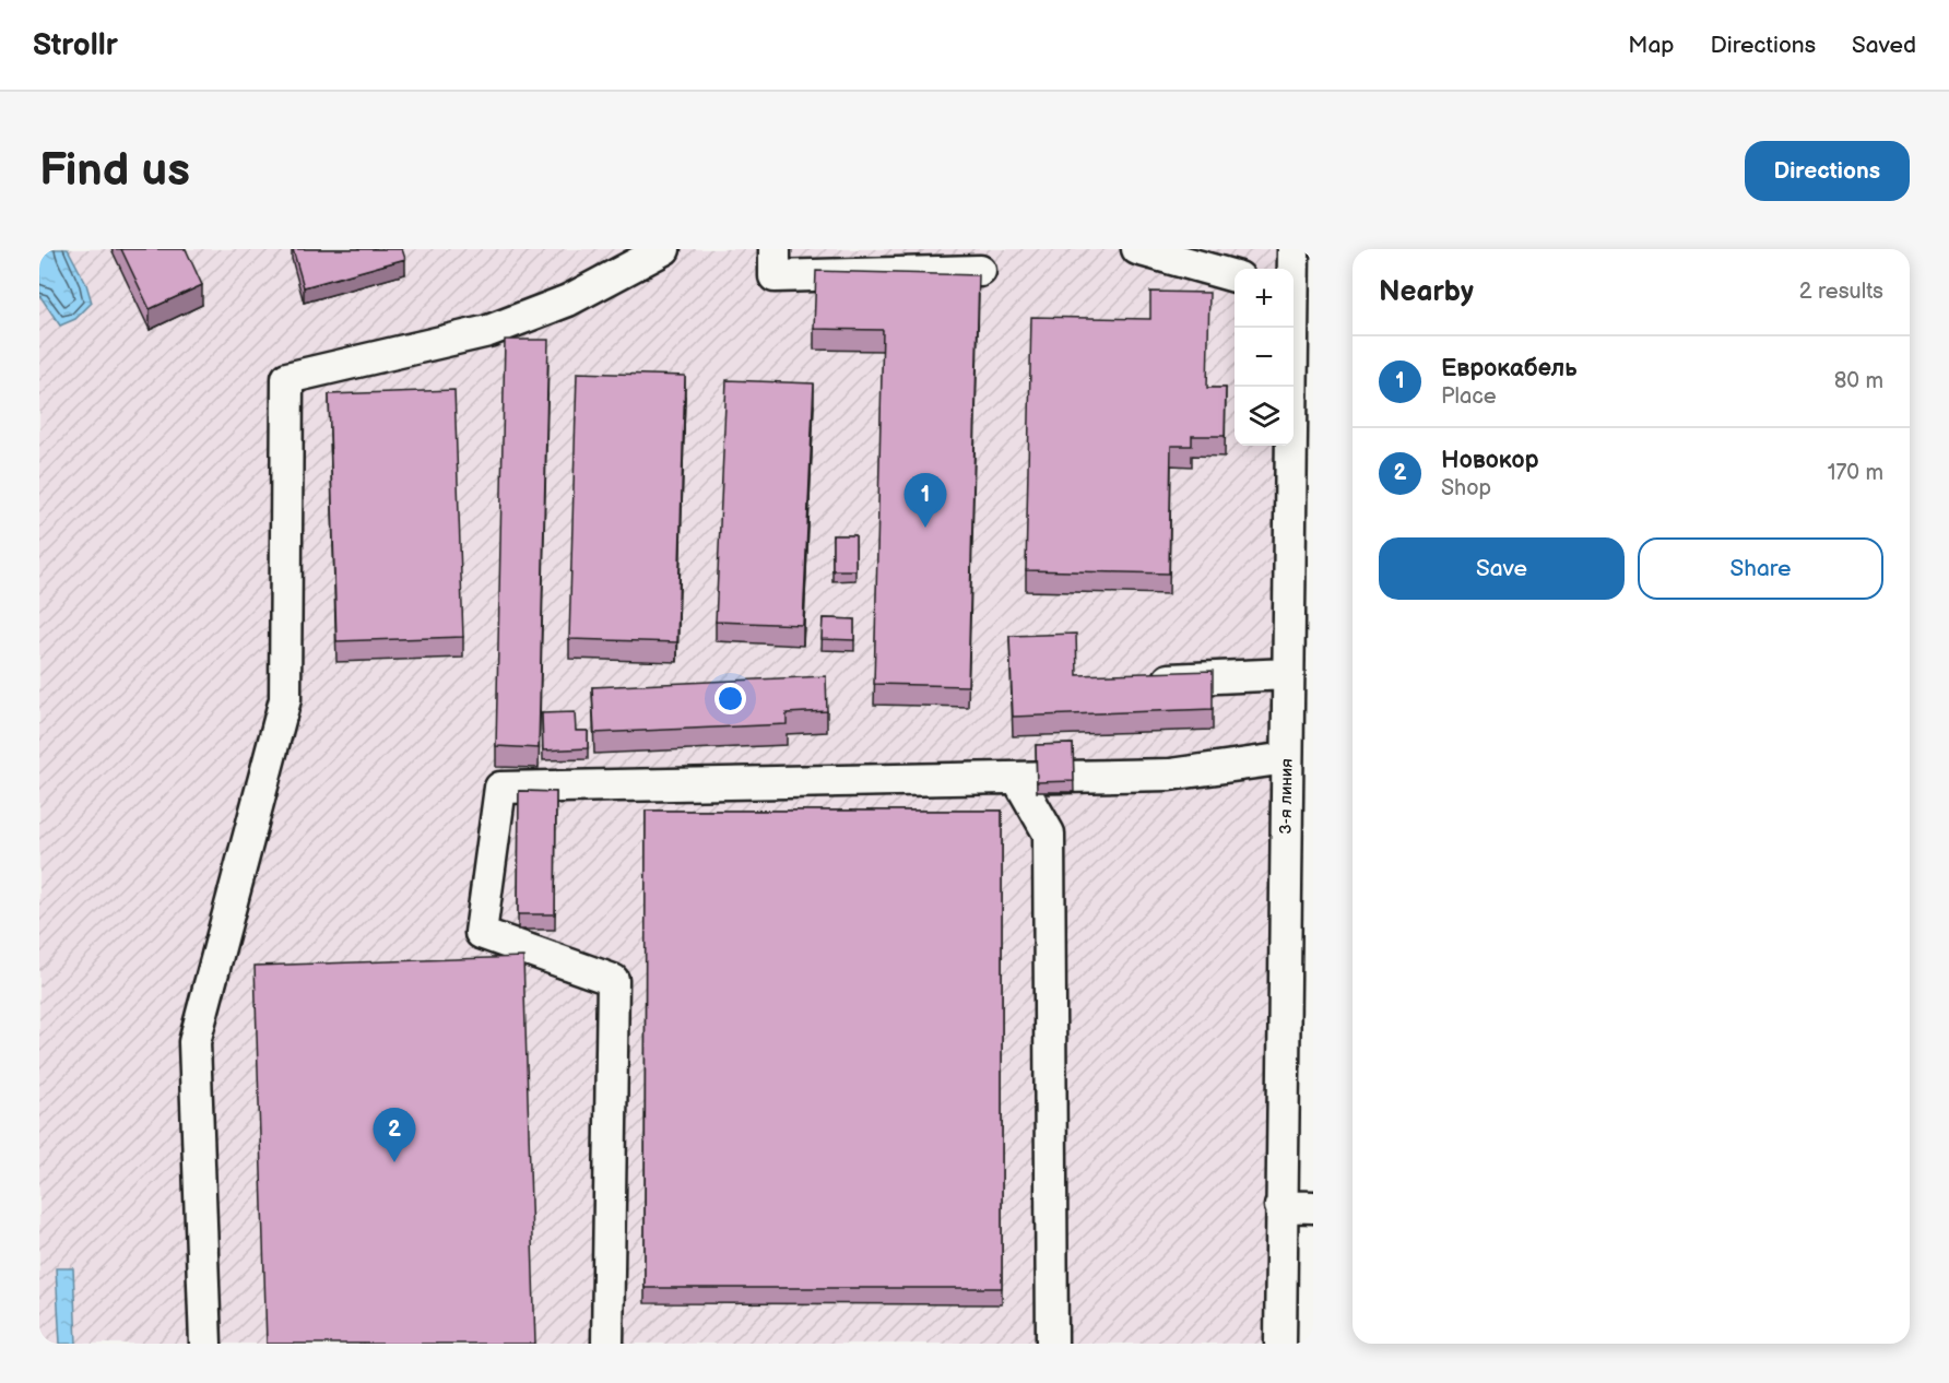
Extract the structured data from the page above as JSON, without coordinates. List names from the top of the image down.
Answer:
{
  "streets": {
    "street": ["3-я линия"]
  },
  "page": {
    "header": "Strollr",
    "nav": ["Map", "Directions", "Saved"],
    "buttons": [
      "Directions",
      ["Save", "Share"]
    ],
    "title": "Find us",
    "heading": ["Nearby", "2 results"],
    "map_buttons": ["+", "−"],
    "list": [
      {
        "mark": "1",
        "name": "Еврокабель",
        "note": "Place",
        "value": "80 m"
      },
      {
        "mark": "2",
        "name": "Новокор",
        "note": "Shop",
        "value": "170 m"
      }
    ],
    "pins": ["1", "2"]
  }
}
